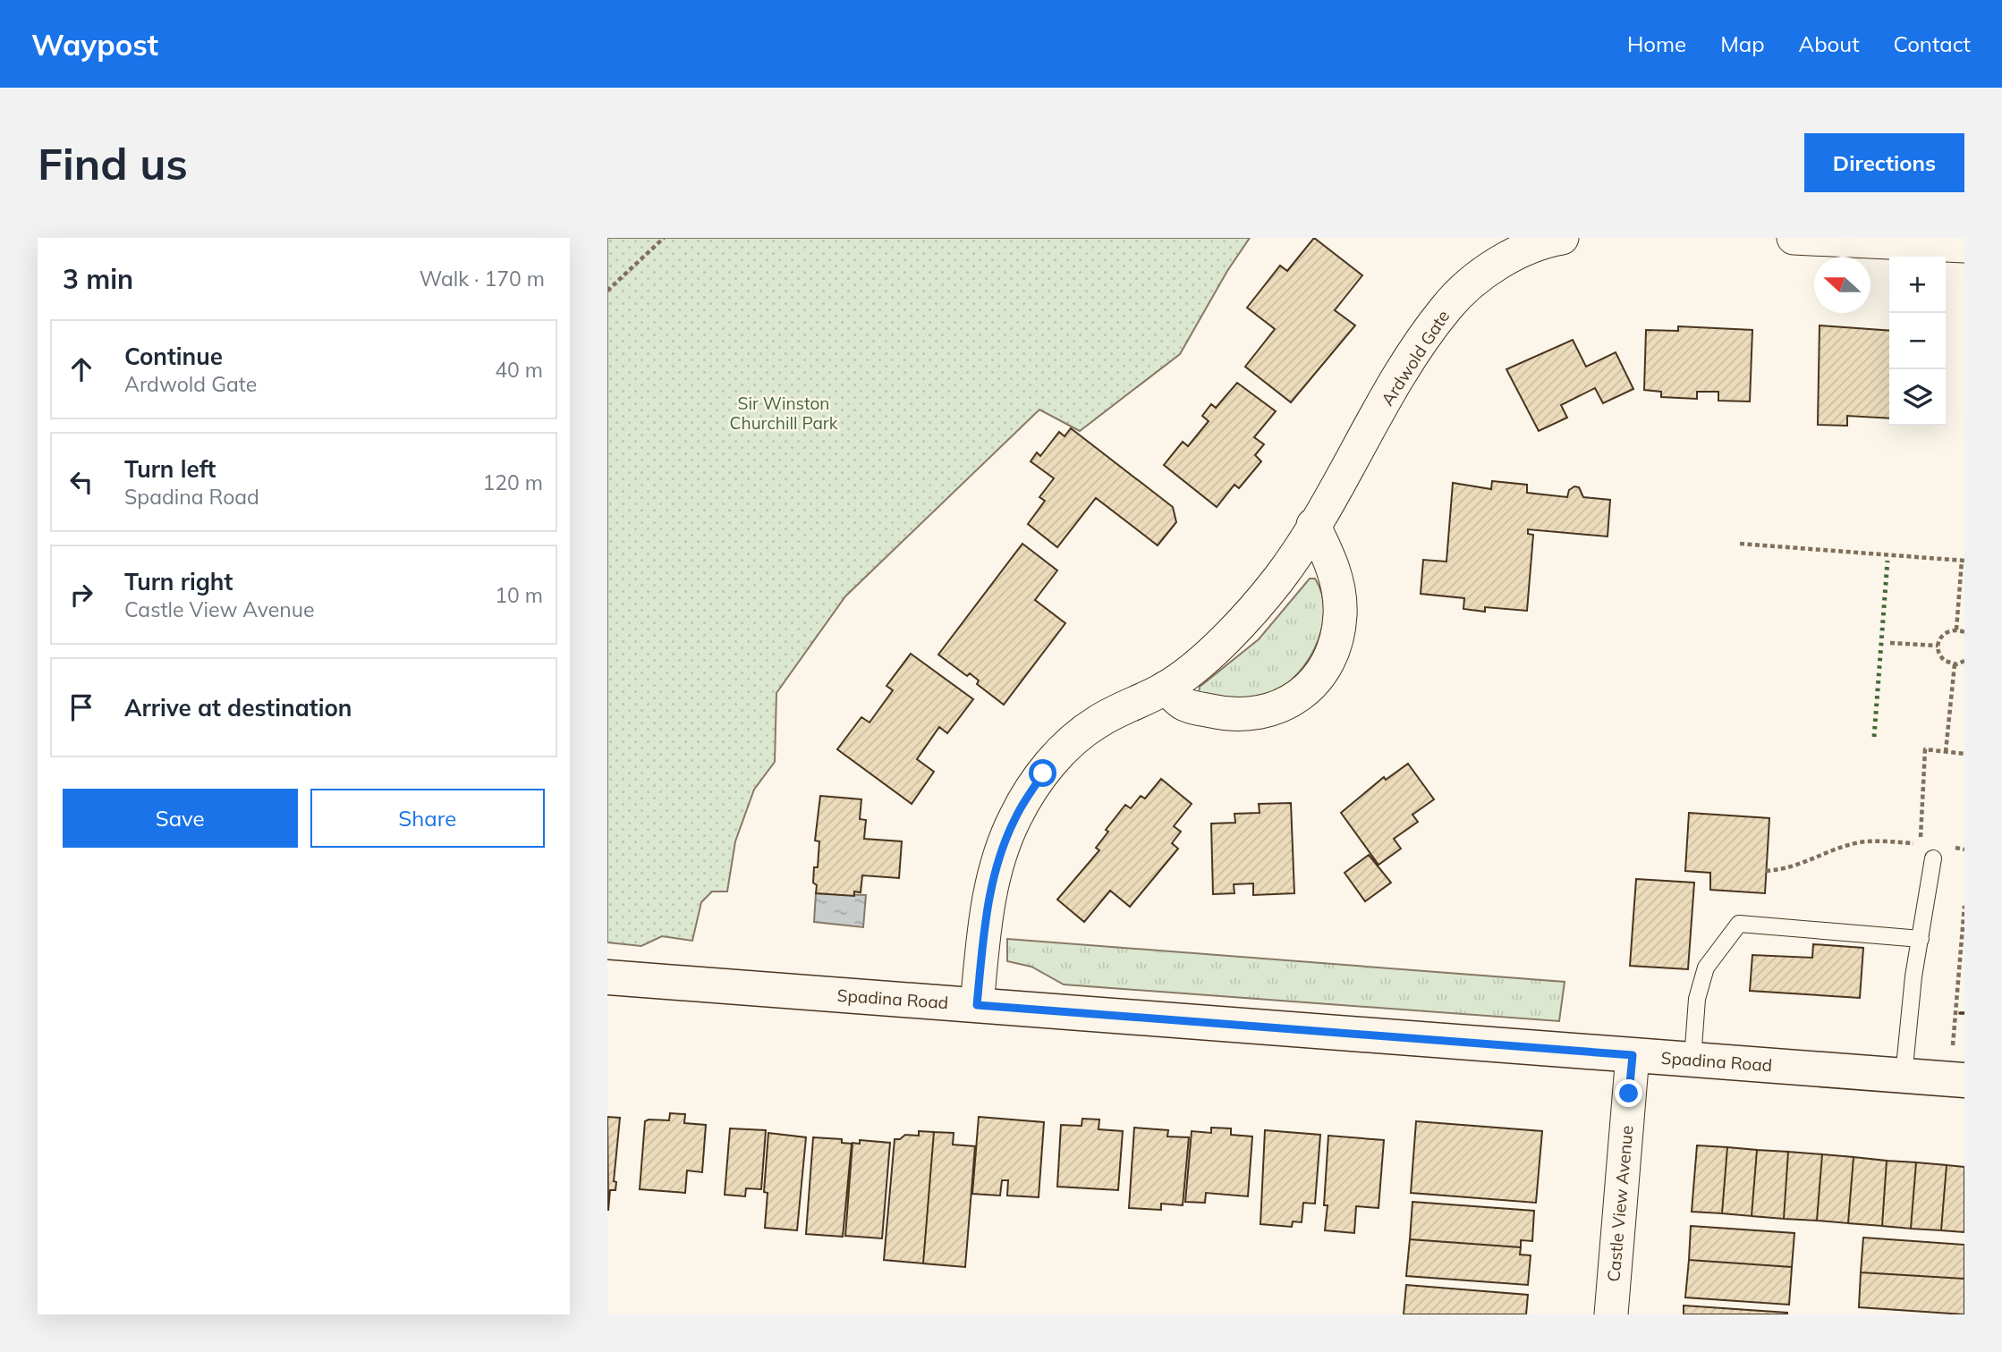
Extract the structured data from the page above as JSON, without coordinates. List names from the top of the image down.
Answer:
{
  "streets": {
    "street": ["Ardwold Gate", "Spadina Road", "Castle View Avenue"]
  },
  "crossings": [
    ["Ardwold Gate", "Spadina Road"],
    ["Spadina Road", "Castle View Avenue"]
  ],
  "parks": ["Sir Winston Churchill Park"],
  "north": "left",
  "page": {
    "header": "Waypost",
    "nav": [
      "Home",
      "Map",
      "About",
      "Contact"
    ],
    "buttons": [
      "Directions",
      ["Save", "Share"]
    ],
    "title": "Find us",
    "heading": ["3 min", "Walk · 170 m"],
    "map_buttons": ["+", "−"],
    "list": [
      ["Continue", "Ardwold Gate", "40 m"],
      ["Turn left", "Spadina Road", "120 m"],
      ["Turn right", "Castle View Avenue", "10 m"],
      "Arrive at destination"
    ]
  }
}
